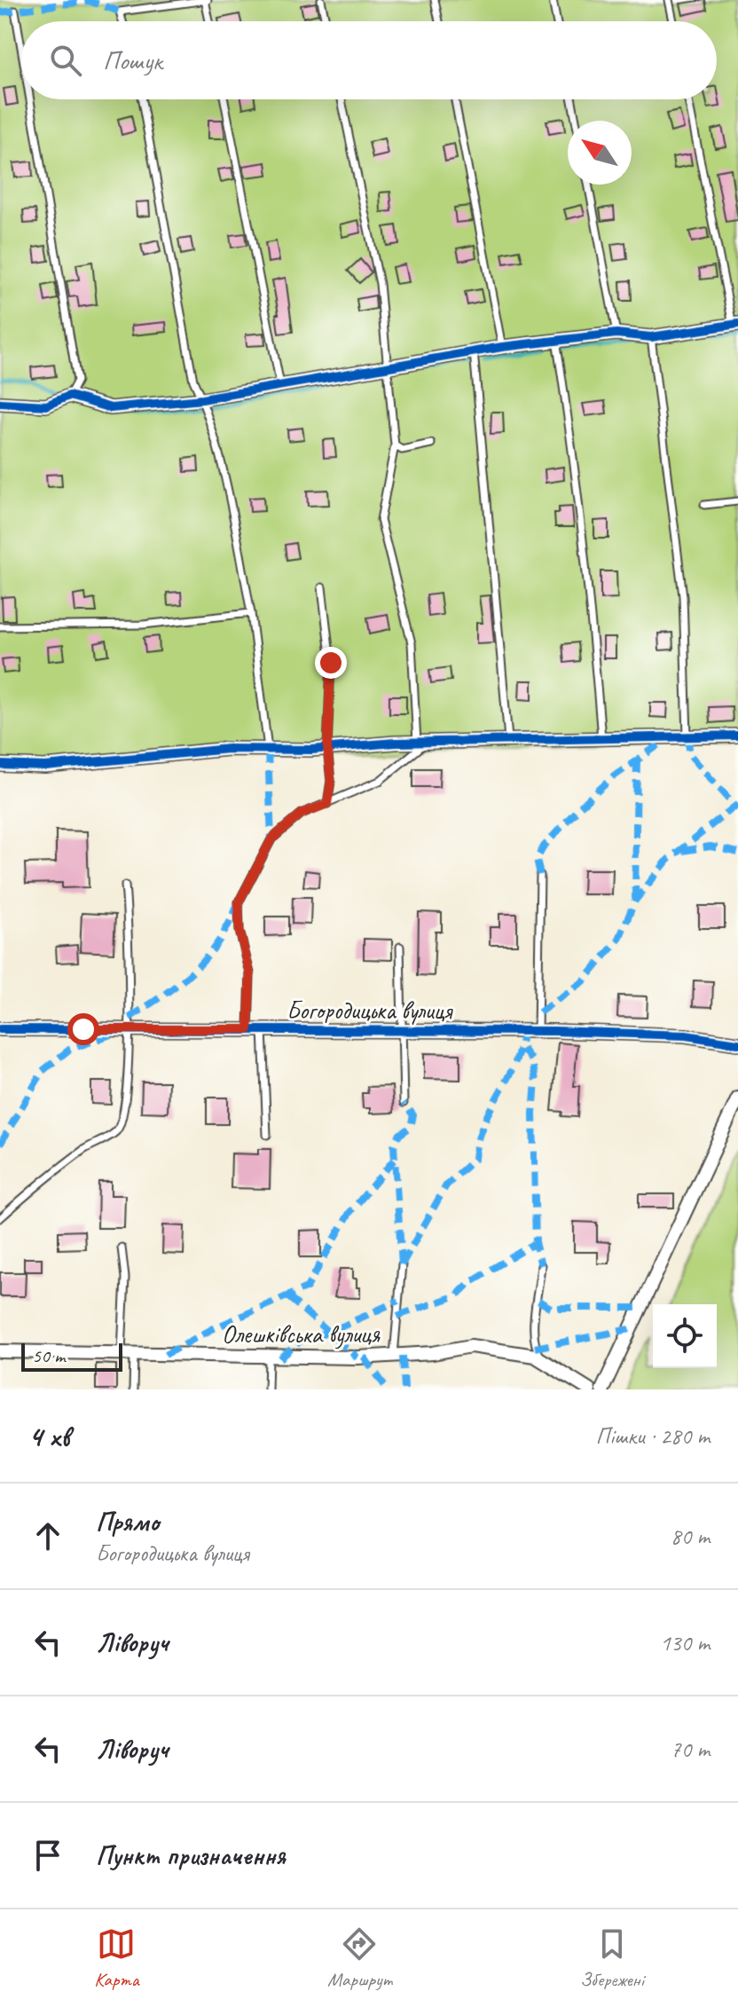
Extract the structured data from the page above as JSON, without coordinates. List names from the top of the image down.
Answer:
{
  "streets": {
    "street": ["Богородицька вулиця", "Олешківська вулиця"]
  },
  "scale_bar": "50 m",
  "north": "top left",
  "page": {
    "search": "Пошук",
    "scale": "50 m",
    "heading": ["4 хв", "Пішки · 280 m"],
    "list": [
      ["Прямо", "Богородицька вулиця", "80 m"],
      ["Ліворуч", "130 m"],
      ["Ліворуч", "70 m"],
      "Пункт призначення"
    ],
    "nav": ["Карта", "Маршрут", "Збережені"]
  }
}
